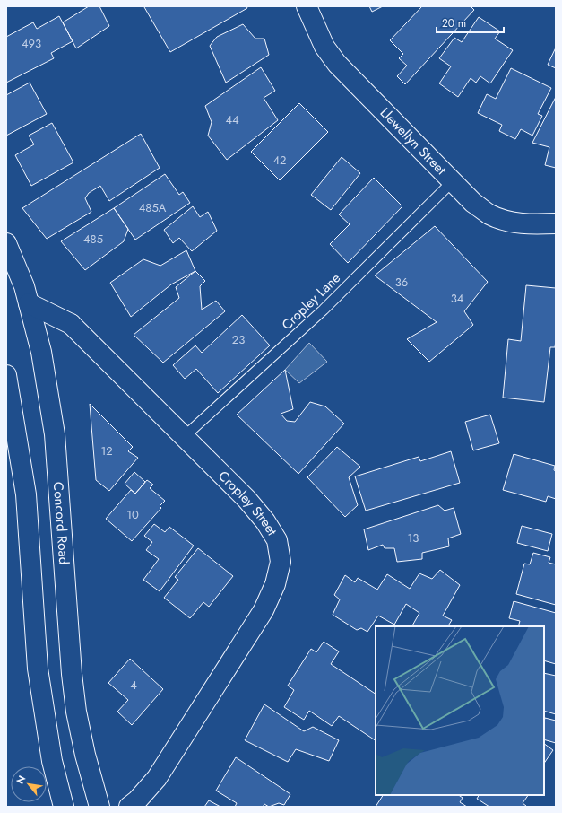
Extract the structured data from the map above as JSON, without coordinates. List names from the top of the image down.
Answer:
{
  "streets": {
    "main road": ["Llewellyn Street", "Cropley Street", "Concord Road"],
    "lane": ["Cropley Lane"]
  },
  "crossings": [
    ["Llewellyn Street", "Cropley Lane"],
    ["Cropley Lane", "Cropley Street"],
    ["Cropley Street", "Concord Road"]
  ],
  "house_numbers": [
    "493",
    "44",
    "42",
    "485A",
    "485",
    "36",
    "34",
    "23",
    "12",
    "10",
    "13",
    "4"
  ],
  "scale_bar": "20 m",
  "north": "top left"
}
